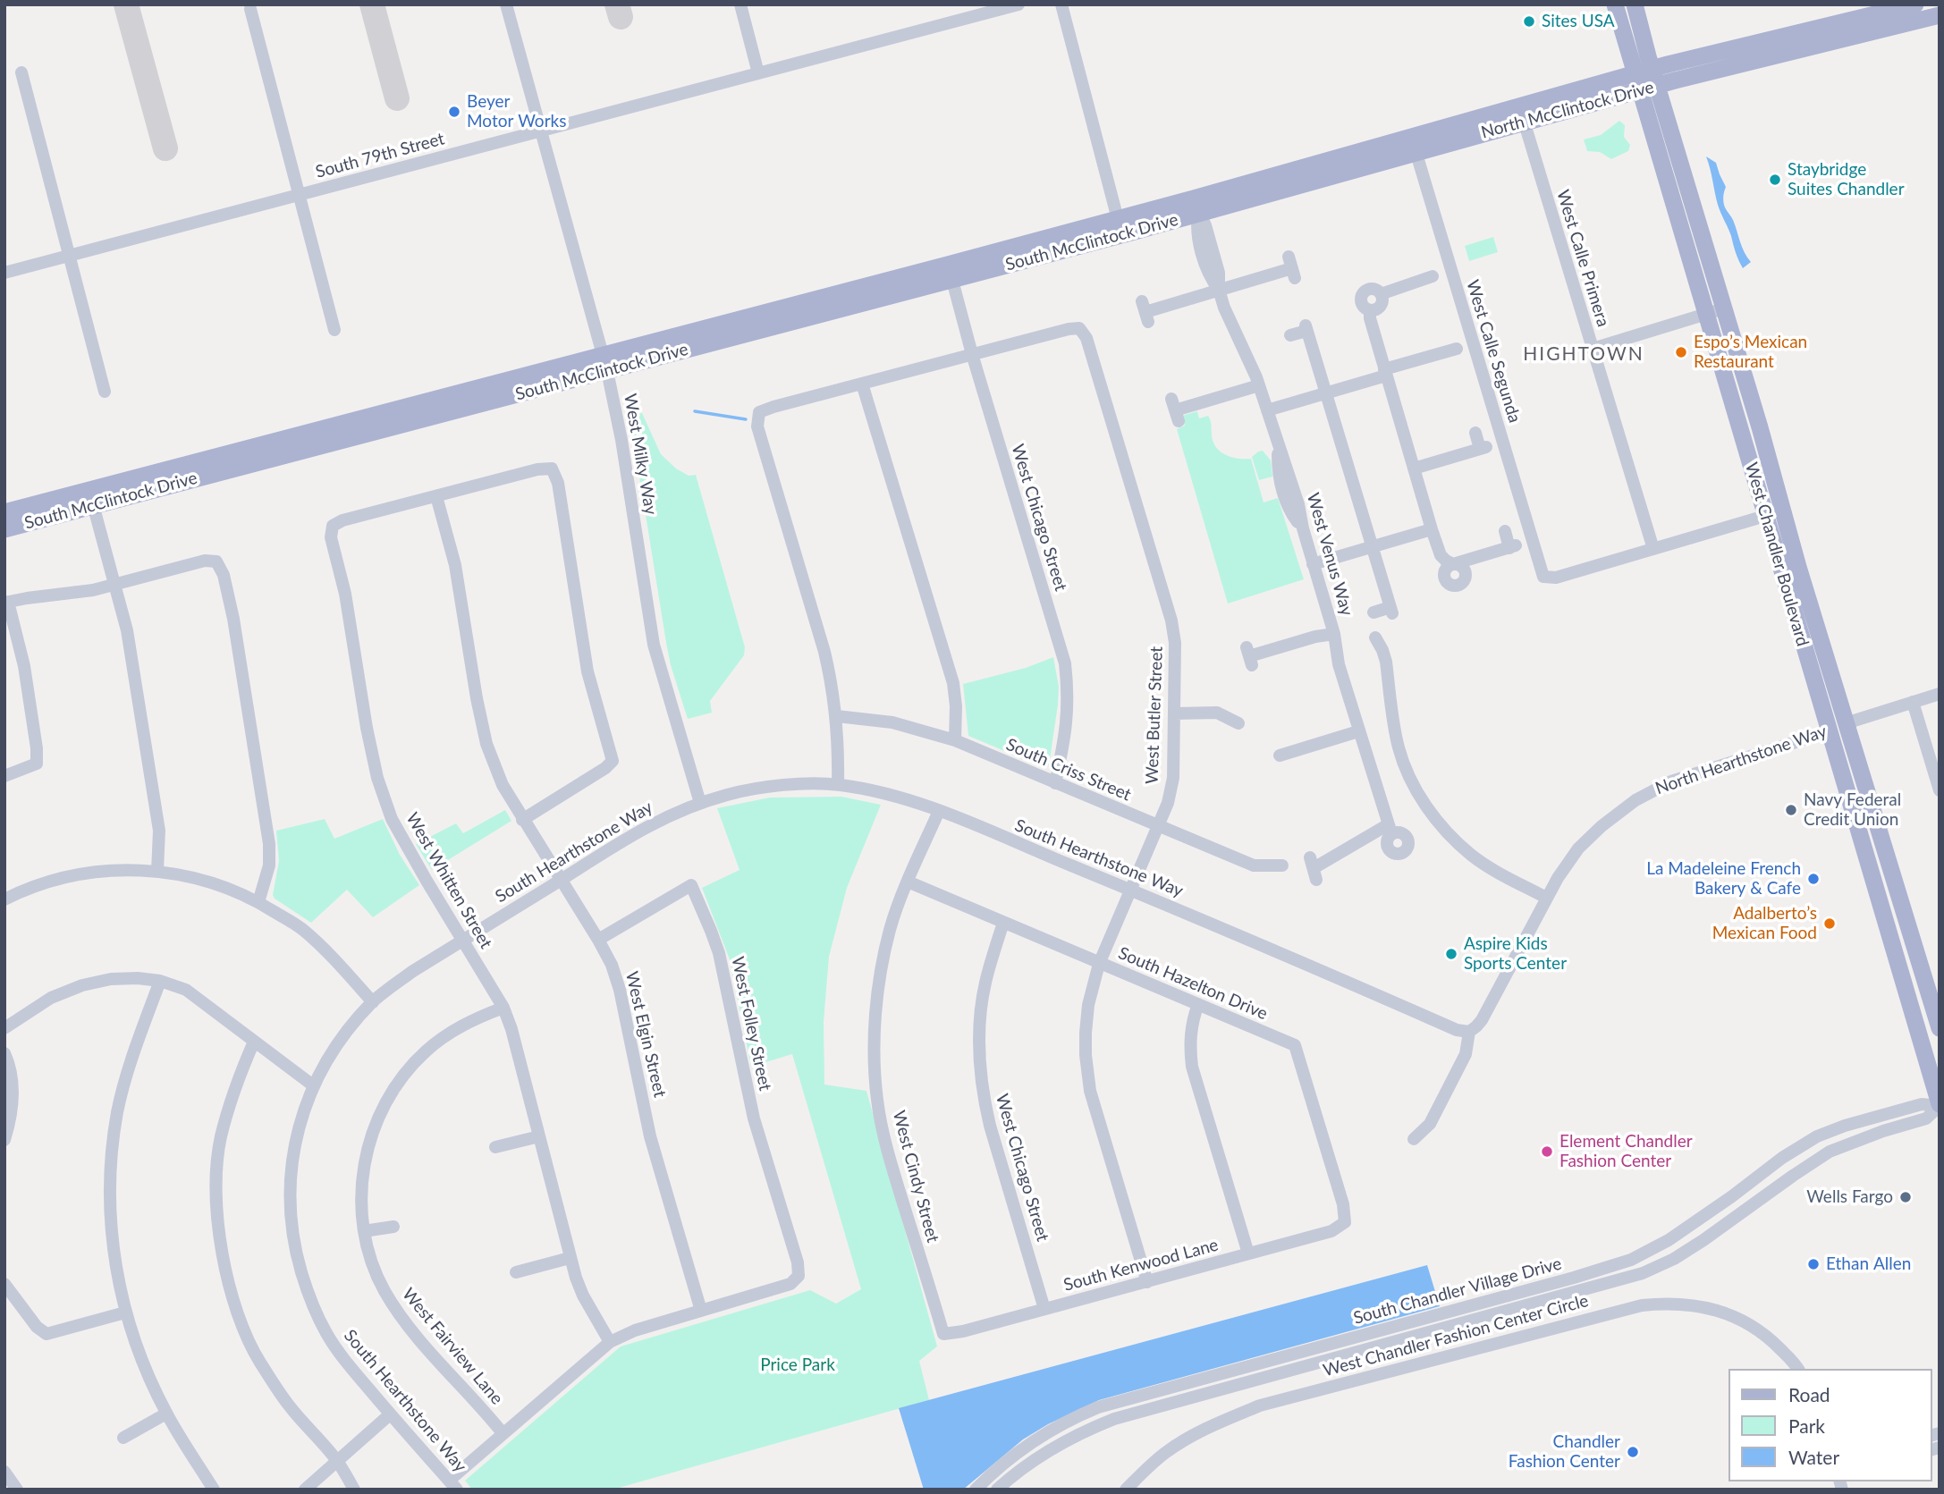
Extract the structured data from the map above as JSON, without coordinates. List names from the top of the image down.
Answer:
{
  "streets": {
    "main road": ["North McClintock Drive", "South McClintock Drive", "West Chandler Boulevard"],
    "street": [
      "South 79th Street",
      "West Calle Primera",
      "West Calle Segunda",
      "West Milky Way",
      "West Chicago Street",
      "West Venus Way",
      "West Butler Street",
      "North Hearthstone Way",
      "South Criss Street",
      "South Hearthstone Way",
      "West Whitten Street",
      "South Hazelton Drive",
      "West Folley Street",
      "West Elgin Street",
      "West Cindy Street",
      "South Kenwood Lane",
      "South Chandler Village Drive",
      "West Chandler Fashion Center Circle",
      "West Fairview Lane"
    ]
  },
  "crossings": [
    ["North McClintock Drive", "South McClintock Drive"],
    ["North McClintock Drive", "West Calle Primera"],
    ["North McClintock Drive", "West Calle Segunda"],
    ["North McClintock Drive", "West Chandler Boulevard"],
    ["South 79th Street", "West Milky Way"],
    ["South McClintock Drive", "West Milky Way"],
    ["South McClintock Drive", "West Chicago Street"],
    ["West Calle Primera", "West Calle Segunda"],
    ["West Milky Way", "South Hearthstone Way"],
    ["West Chicago Street", "West Butler Street"],
    ["West Chicago Street", "South Criss Street"],
    ["West Chicago Street", "South Hazelton Drive"],
    ["West Chicago Street", "South Kenwood Lane"],
    ["West Chandler Boulevard", "North Hearthstone Way"],
    ["West Chandler Boulevard", "South Chandler Village Drive"],
    ["West Butler Street", "South Criss Street"],
    ["West Butler Street", "South Hearthstone Way"],
    ["West Butler Street", "South Hazelton Drive"],
    ["West Butler Street", "South Kenwood Lane"],
    ["North Hearthstone Way", "South Hearthstone Way"],
    ["South Hearthstone Way", "West Whitten Street"],
    ["South Hearthstone Way", "West Elgin Street"],
    ["South Hearthstone Way", "West Cindy Street"],
    ["West Whitten Street", "West Elgin Street"],
    ["West Whitten Street", "West Fairview Lane"],
    ["South Hazelton Drive", "West Cindy Street"],
    ["South Hazelton Drive", "South Kenwood Lane"],
    ["West Folley Street", "West Elgin Street"],
    ["West Cindy Street", "South Kenwood Lane"]
  ],
  "districts": ["HIGHTOWN"],
  "parks": ["Price Park"],
  "places": [
    "Sites USA",
    "Beyer Motor Works",
    "Staybridge Suites Chandler",
    "Espo’s Mexican Restaurant",
    "Navy Federal Credit Union",
    "La Madeleine French Bakery & Cafe",
    "Adalberto’s Mexican Food",
    "Aspire Kids Sports Center",
    "Element Chandler Fashion Center",
    "Wells Fargo",
    "Ethan Allen",
    "Chandler Fashion Center"
  ],
  "legend": ["Road", "Park", "Water"]
}
